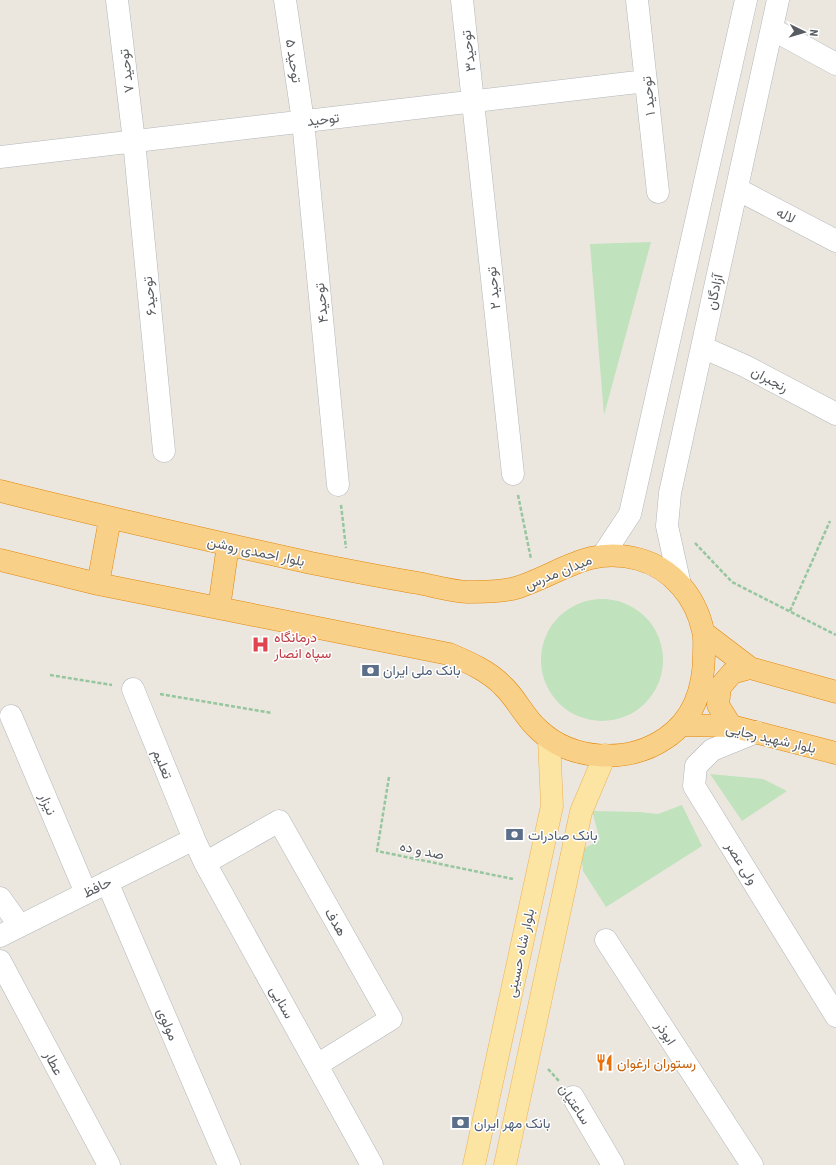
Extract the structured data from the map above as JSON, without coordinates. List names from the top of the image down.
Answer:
{
  "streets": {
    "highway": ["بلوار احمدی روشن", "میدان مدرس", "بلوار شهید رجایی"],
    "main road": ["بلوار شاه حسینی"],
    "street": [
      "توحید۳",
      "توحید ۵",
      "توحید ۷",
      "توحید ۱",
      "توحید",
      "لاله",
      "توحید ۲",
      "آزادگان",
      "توحید۶",
      "توحید۴",
      "رنجبران",
      "تعلیم",
      "نیزار",
      "ولی عصر",
      "حافظ",
      "هدف",
      "سنایی",
      "مولوی",
      "ابوذر",
      "عطار",
      "ساعتیان"
    ],
    "path": ["صد و ده"]
  },
  "crossings": [
    ["توحید۳", "توحید"],
    ["توحید۳", "توحید ۲"],
    ["توحید ۵", "توحید"],
    ["توحید ۵", "توحید۴"],
    ["توحید ۷", "توحید"],
    ["توحید ۷", "توحید۶"],
    ["توحید ۱", "توحید"],
    ["توحید", "توحید ۲"],
    ["توحید", "توحید۶"],
    ["توحید", "توحید۴"],
    ["لاله", "آزادگان"],
    ["آزادگان", "رنجبران"],
    ["آزادگان", "میدان مدرس"],
    ["بلوار احمدی روشن", "میدان مدرس"],
    ["میدان مدرس", "بلوار شهید رجایی"],
    ["میدان مدرس", "بلوار شاه حسینی"],
    ["بلوار شهید رجایی", "ولی عصر"],
    ["تعلیم", "حافظ"],
    ["تعلیم", "سنایی"],
    ["نیزار", "حافظ"],
    ["صد و ده", "بلوار شاه حسینی"],
    ["حافظ", "سنایی"],
    ["حافظ", "مولوی"],
    ["هدف", "سنایی"]
  ],
  "places": {
    "hospital": ["درمانگاه سپاه انصار"],
    "bank": ["بانک ملی ایران", "بانک صادرات", "بانک مهر ایران"],
    "restaurant": ["رستوران ارغوان"]
  },
  "north": "right"
}
